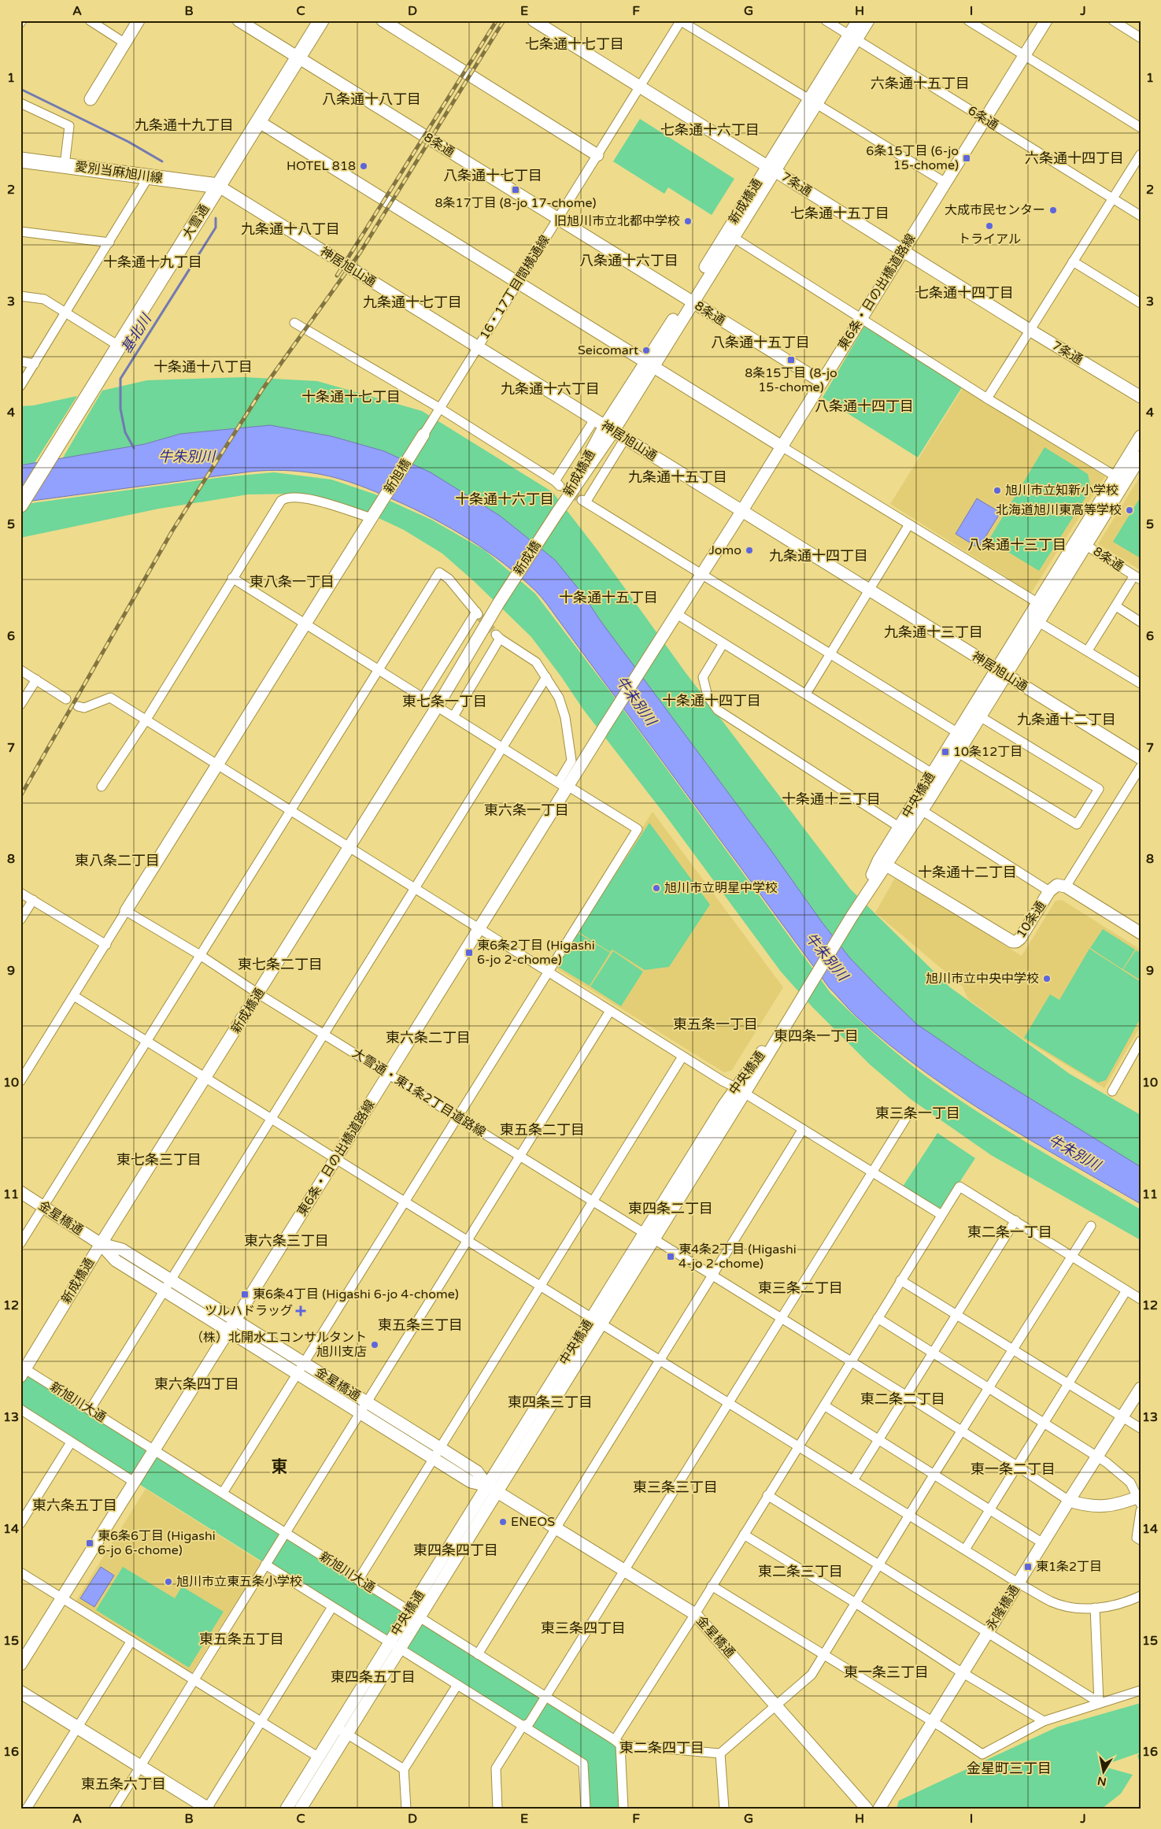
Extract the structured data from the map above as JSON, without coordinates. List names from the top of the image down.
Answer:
{
  "streets": {
    "main road": ["愛別当麻旭川線", "大雪通"],
    "street": [
      "6条通",
      "8条通",
      "7条通",
      "新成橋通",
      "神居旭山通",
      "16・17丁目間横通線",
      "東6条・日の出橋道路線",
      "新旭橋",
      "新成橋",
      "中央橋通",
      "10条通",
      "大雪通・東1条2丁目道路線",
      "金星橋通",
      "新旭川大通",
      "永隆橋通"
    ]
  },
  "crossings": [
    ["6条通", "新成橋通"],
    ["6条通", "東6条・日の出橋道路線"],
    ["8条通", "新成橋通"],
    ["8条通", "大雪通"],
    ["8条通", "16・17丁目間横通線"],
    ["8条通", "東6条・日の出橋道路線"],
    ["8条通", "中央橋通"],
    ["愛別当麻旭川線", "大雪通"],
    ["愛別当麻旭川線", "神居旭山通"],
    ["7条通", "新成橋通"],
    ["7条通", "16・17丁目間横通線"],
    ["7条通", "東6条・日の出橋道路線"],
    ["新成橋通", "神居旭山通"],
    ["新成橋通", "新成橋"],
    ["新成橋通", "大雪通・東1条2丁目道路線"],
    ["新成橋通", "金星橋通"],
    ["新成橋通", "新旭川大通"],
    ["大雪通", "神居旭山通"],
    ["神居旭山通", "16・17丁目間横通線"],
    ["神居旭山通", "東6条・日の出橋道路線"],
    ["神居旭山通", "中央橋通"],
    ["16・17丁目間横通線", "新旭橋"],
    ["東6条・日の出橋道路線", "大雪通・東1条2丁目道路線"],
    ["東6条・日の出橋道路線", "金星橋通"],
    ["東6条・日の出橋道路線", "新旭川大通"],
    ["新旭橋", "大雪通・東1条2丁目道路線"],
    ["中央橋通", "10条通"],
    ["中央橋通", "大雪通・東1条2丁目道路線"],
    ["中央橋通", "金星橋通"],
    ["中央橋通", "新旭川大通"],
    ["大雪通・東1条2丁目道路線", "永隆橋通"]
  ],
  "districts": [
    "七条通十七丁目",
    "六条通十五丁目",
    "八条通十八丁目",
    "九条通十九丁目",
    "七条通十六丁目",
    "六条通十四丁目",
    "八条通十七丁目",
    "七条通十五丁目",
    "九条通十八丁目",
    "八条通十六丁目",
    "十条通十九丁目",
    "七条通十四丁目",
    "九条通十七丁目",
    "八条通十五丁目",
    "十条通十八丁目",
    "九条通十六丁目",
    "十条通十七丁目",
    "八条通十四丁目",
    "九条通十五丁目",
    "十条通十六丁目",
    "八条通十三丁目",
    "九条通十四丁目",
    "東八条一丁目",
    "十条通十五丁目",
    "九条通十三丁目",
    "十条通十四丁目",
    "東七条一丁目",
    "九条通十二丁目",
    "十条通十三丁目",
    "東六条一丁目",
    "東八条二丁目",
    "十条通十二丁目",
    "東七条二丁目",
    "東五条一丁目",
    "東四条一丁目",
    "東六条二丁目",
    "東三条一丁目",
    "東五条二丁目",
    "東七条三丁目",
    "東四条二丁目",
    "東二条一丁目",
    "東六条三丁目",
    "東三条二丁目",
    "東五条三丁目",
    "東六条四丁目",
    "東二条二丁目",
    "東四条三丁目",
    "東",
    "東一条二丁目",
    "東三条三丁目",
    "東六条五丁目",
    "東四条四丁目",
    "東二条三丁目",
    "東三条四丁目",
    "東五条五丁目",
    "東一条三丁目",
    "東四条五丁目",
    "東二条四丁目",
    "金星町三丁目",
    "東五条六丁目"
  ],
  "water": ["基北川", "牛朱別川"],
  "places": {
    "transit": [
      "6条15丁目 (6-jo 15-chome)",
      "8条17丁目 (8-jo 17-chome)",
      "8条15丁目 (8-jo 15-chome)",
      "10条12丁目",
      "東6条2丁目 (Higashi 6-jo 2-chome)",
      "東4条2丁目 (Higashi 4-jo 2-chome)",
      "東6条4丁目 (Higashi 6-jo 4-chome)",
      "東6条6丁目 (Higashi 6-jo 6-chome)",
      "東1条2丁目"
    ],
    "other": [
      "HOTEL 818",
      "大成市民センター",
      "旧旭川市立北都中学校",
      "トライアル",
      "Seicomart",
      "旭川市立知新小学校",
      "北海道旭川東高等学校",
      "Jomo",
      "旭川市立明星中学校",
      "旭川市立中央中学校",
      "（株）北開水工コンサルタント 旭川支店",
      "ENEOS",
      "旭川市立東五条小学校"
    ],
    "health": ["ツルハドラッグ"]
  },
  "north": "bottom",
  "grid": {
    "columns": [
      "A",
      "B",
      "C",
      "D",
      "E",
      "F",
      "G",
      "H",
      "I",
      "J"
    ],
    "rows": [
      "1",
      "2",
      "3",
      "4",
      "5",
      "6",
      "7",
      "8",
      "9",
      "10",
      "11",
      "12",
      "13",
      "14",
      "15",
      "16"
    ]
  }
}
